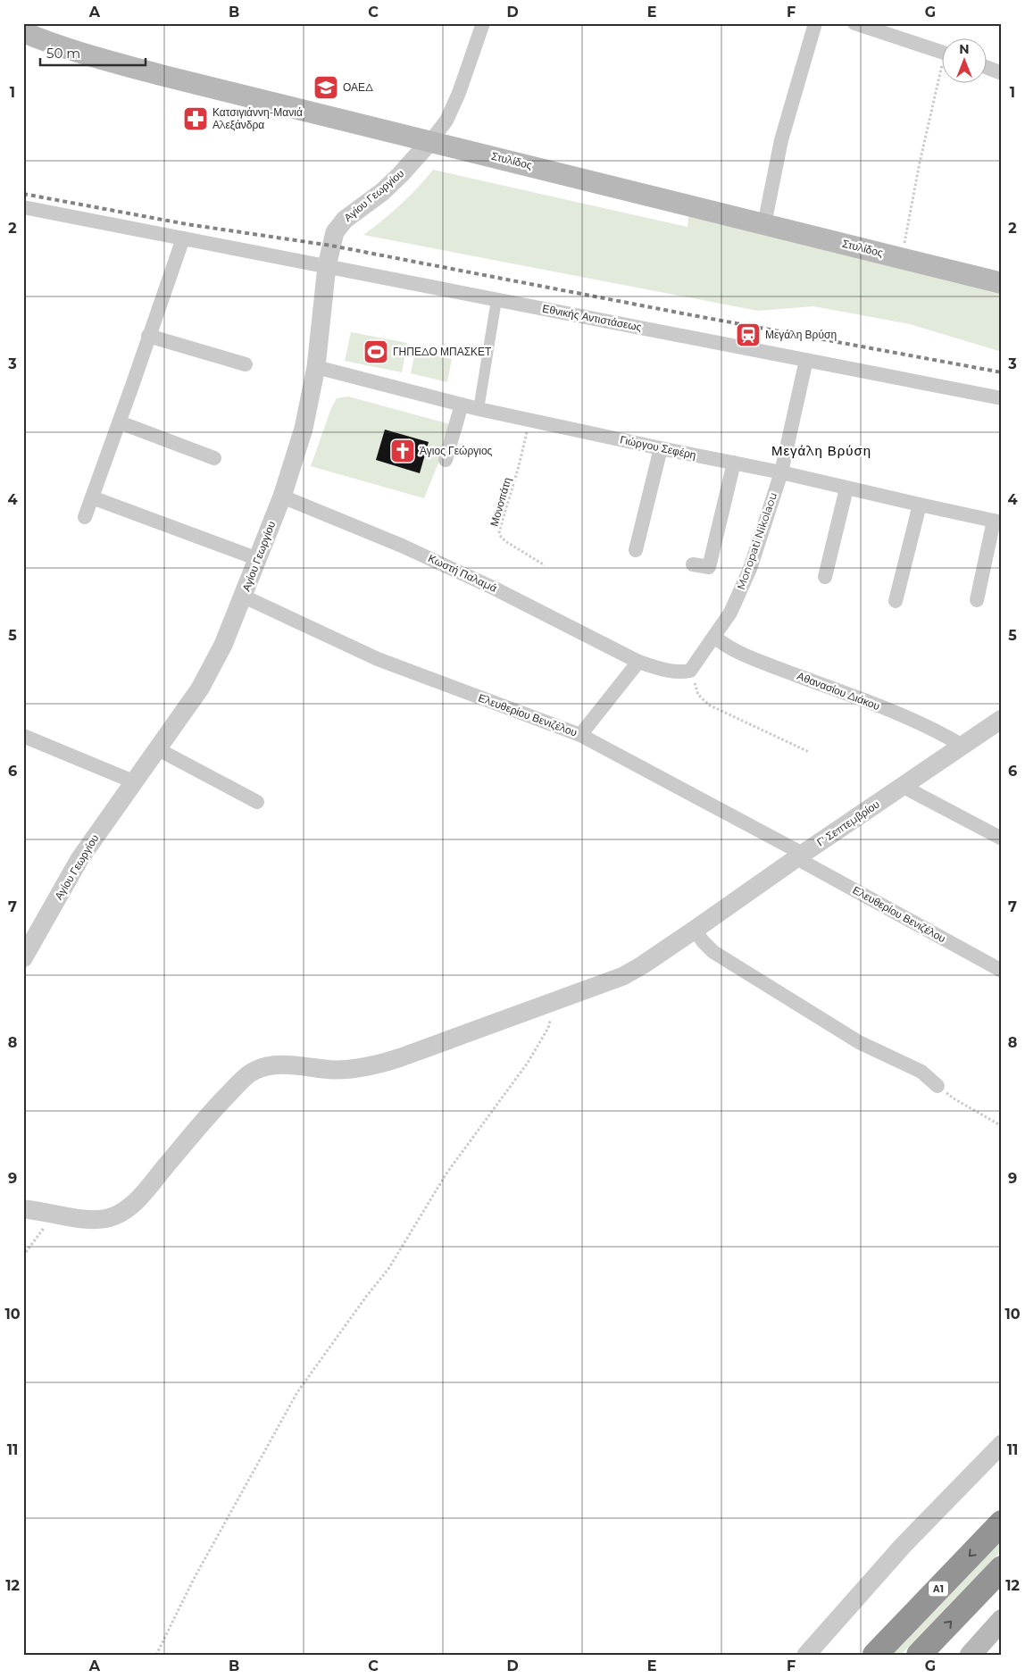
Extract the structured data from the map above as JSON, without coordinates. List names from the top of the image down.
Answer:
{
  "streets": {
    "highway": ["Α1"],
    "main road": ["Στυλίδος"],
    "street": [
      "Αγίου Γεωργίου",
      "Εθνικής Αντιστάσεως",
      "Γιώργου Σεφέρη",
      "Monopati Nikolaou",
      "Κωστή Παλαμά",
      "Αθανασίου Διάκου",
      "Ελευθερίου Βενιζέλου",
      "Γ' Σεπτεμβρίου"
    ],
    "path": ["Μονοπάτη"]
  },
  "crossings": [
    ["Στυλίδος", "Αγίου Γεωργίου"],
    ["Αγίου Γεωργίου", "Εθνικής Αντιστάσεως"],
    ["Αγίου Γεωργίου", "Γιώργου Σεφέρη"],
    ["Αγίου Γεωργίου", "Κωστή Παλαμά"],
    ["Αγίου Γεωργίου", "Ελευθερίου Βενιζέλου"],
    ["Εθνικής Αντιστάσεως", "Monopati Nikolaou"],
    ["Γιώργου Σεφέρη", "Μονοπάτη"],
    ["Γιώργου Σεφέρη", "Monopati Nikolaou"],
    ["Monopati Nikolaou", "Αθανασίου Διάκου"],
    ["Αθανασίου Διάκου", "Γ' Σεπτεμβρίου"],
    ["Ελευθερίου Βενιζέλου", "Γ' Σεπτεμβρίου"]
  ],
  "districts": ["Μεγάλη Βρύση"],
  "places": {
    "school or university": ["ΟΑΕΔ"],
    "pharmacy": ["Κατσιγιάννη-Μανιά Αλεξάνδρα"],
    "station": ["Μεγάλη Βρύση"],
    "sports": ["ΓΗΠΕΔΟ ΜΠΑΣΚΕΤ"],
    "church": ["Άγιος Γεώργιος"]
  },
  "scale_bar": "50 m",
  "north": "top",
  "grid": {
    "columns": [
      "A",
      "B",
      "C",
      "D",
      "E",
      "F",
      "G"
    ],
    "rows": [
      "1",
      "2",
      "3",
      "4",
      "5",
      "6",
      "7",
      "8",
      "9",
      "10",
      "11",
      "12"
    ]
  }
}
